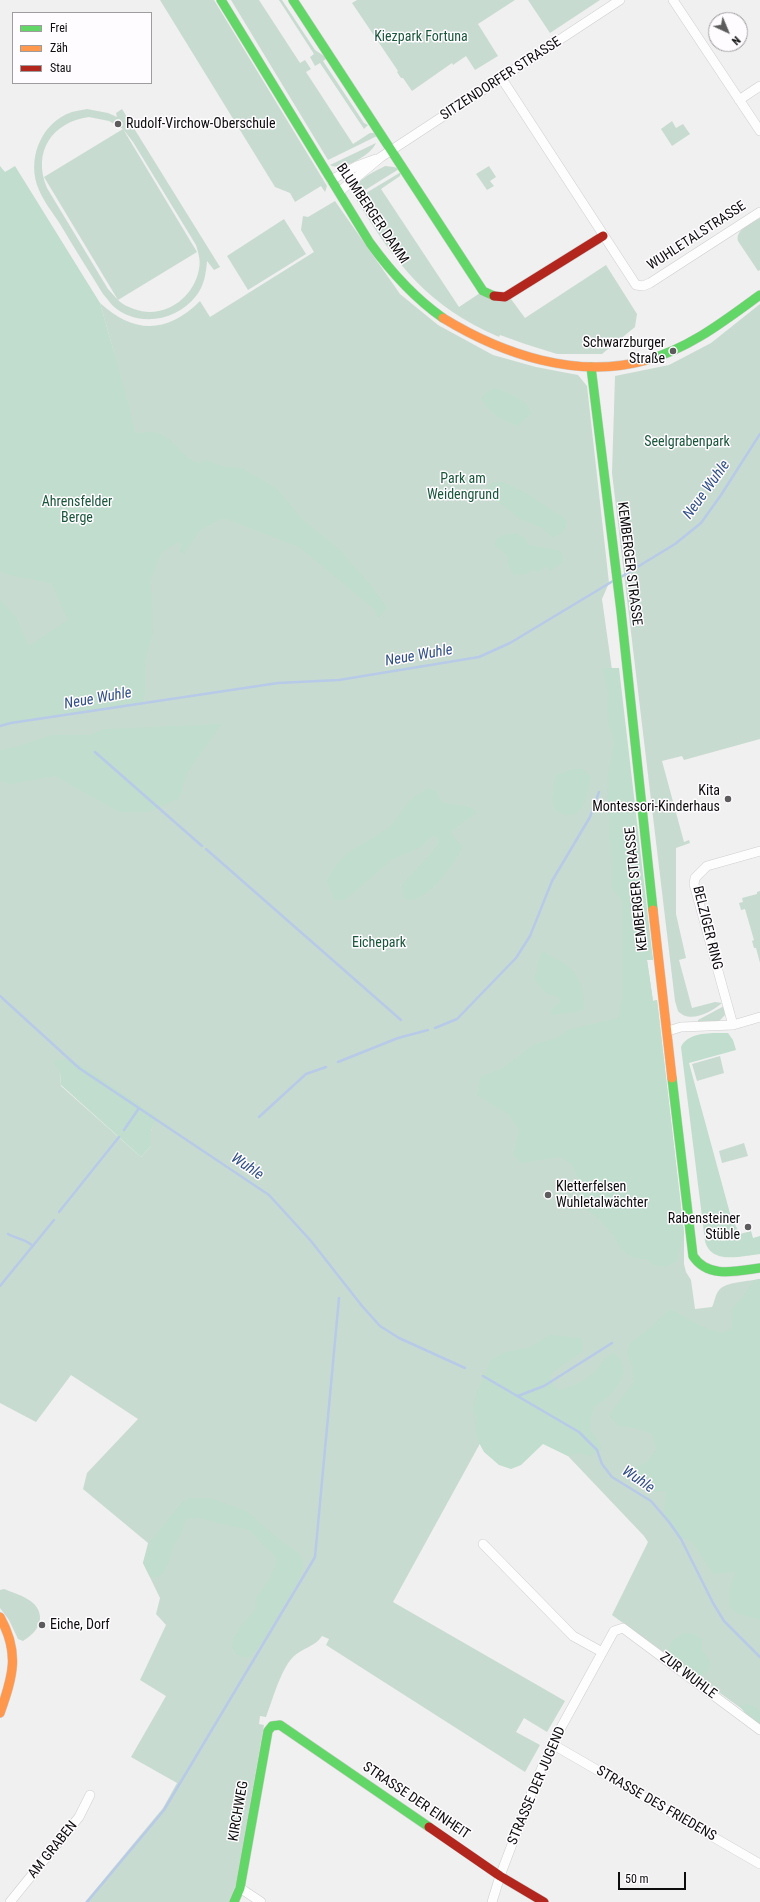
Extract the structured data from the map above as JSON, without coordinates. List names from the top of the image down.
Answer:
{
  "streets": {
    "main road": [
      "BLUMBERGER DAMM",
      "KEMBERGER STRASSE",
      "STRASSE DER EINHEIT",
      "KIRCHWEG"
    ],
    "street": [
      "SITZENDORFER STRASSE",
      "WUHLETALSTRASSE",
      "BELZIGER RING",
      "ZUR WUHLE",
      "STRASSE DER JUGEND",
      "STRASSE DES FRIEDENS",
      "AM GRABEN"
    ]
  },
  "crossings": [
    ["SITZENDORFER STRASSE", "BLUMBERGER DAMM"],
    ["SITZENDORFER STRASSE", "WUHLETALSTRASSE"],
    ["BLUMBERGER DAMM", "KEMBERGER STRASSE"],
    ["ZUR WUHLE", "STRASSE DER JUGEND"],
    ["STRASSE DER JUGEND", "STRASSE DER EINHEIT"],
    ["STRASSE DER JUGEND", "STRASSE DES FRIEDENS"],
    ["STRASSE DER EINHEIT", "KIRCHWEG"]
  ],
  "water": ["Neue Wuhle", "Wuhle"],
  "parks": [
    "Kiezpark Fortuna",
    "Seelgrabenpark",
    "Park am Weidengrund",
    "Ahrensfelder Berge",
    "Eichepark"
  ],
  "places": [
    "Rudolf-Virchow-Oberschule",
    "Schwarzburger Straße",
    "Kita Montessori-Kinderhaus",
    "Kletterfelsen Wuhletalwächter",
    "Rabensteiner Stüble",
    "Eiche, Dorf"
  ],
  "legend": ["Frei", "Zäh", "Stau"],
  "scale_bar": "50 m",
  "north": "bottom right"
}
